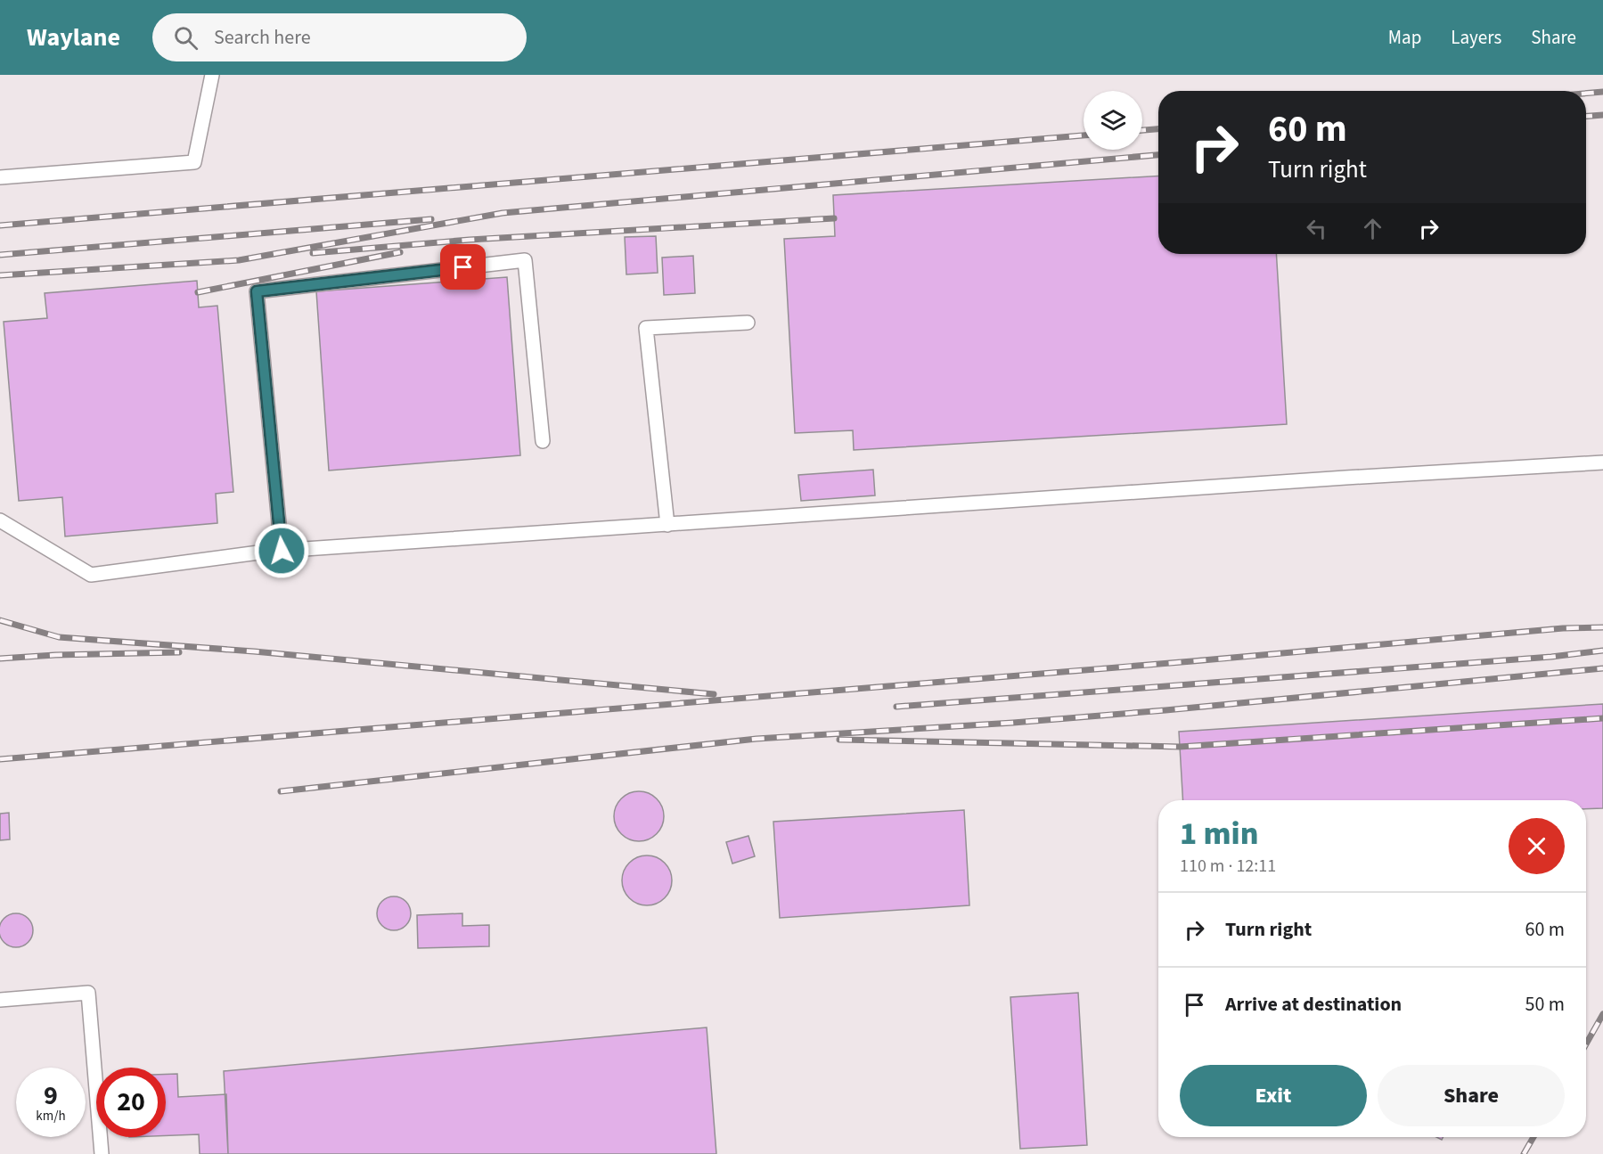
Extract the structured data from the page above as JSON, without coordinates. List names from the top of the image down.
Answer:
{
  "page": {
    "header": "Waylane",
    "search": "Search here",
    "nav": ["Map", "Layers", "Share"],
    "turn": ["60 m", "Turn right"],
    "heading": ["1 min", "110 m · 12:11"],
    "list": [
      {
        "name": "Turn right",
        "value": "60 m"
      },
      {
        "name": "Arrive at destination",
        "value": "50 m"
      }
    ],
    "buttons": ["Exit", "Share"],
    "speed": "9 km/h",
    "limit": "20"
  }
}
